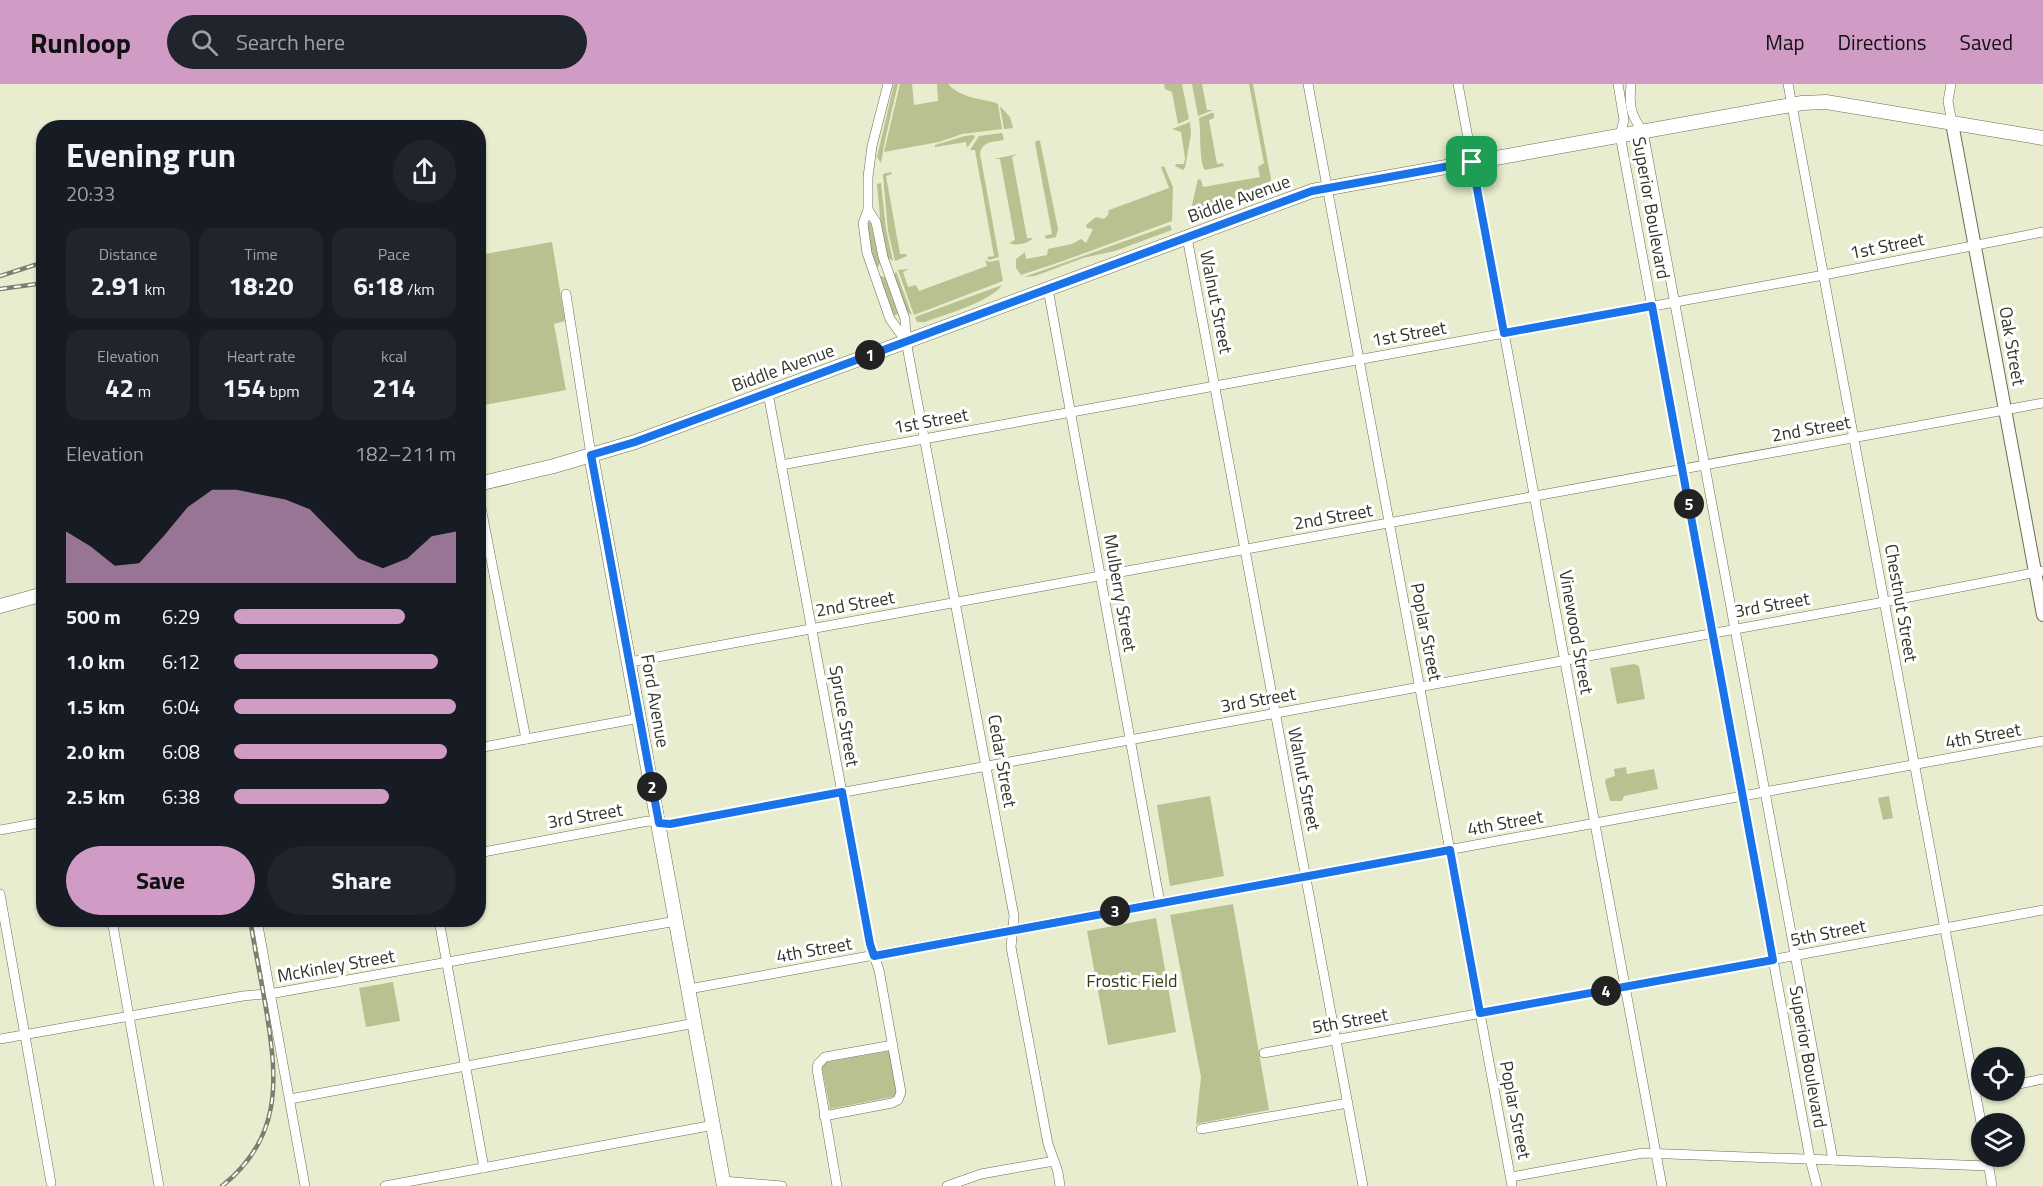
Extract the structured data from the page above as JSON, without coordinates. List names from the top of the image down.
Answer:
{
  "streets": {
    "main road": ["Biddle Avenue", "Ford Avenue"],
    "street": [
      "Superior Boulevard",
      "1st Street",
      "Walnut Street",
      "Oak Street",
      "2nd Street",
      "Mulberry Street",
      "Chestnut Street",
      "3rd Street",
      "Poplar Street",
      "Vinewood Street",
      "Spruce Street",
      "4th Street",
      "Cedar Street",
      "5th Street",
      "McKinley Street"
    ]
  },
  "crossings": [
    ["Biddle Avenue", "Superior Boulevard"],
    ["Biddle Avenue", "Walnut Street"],
    ["Biddle Avenue", "Oak Street"],
    ["Biddle Avenue", "Mulberry Street"],
    ["Biddle Avenue", "Chestnut Street"],
    ["Biddle Avenue", "Poplar Street"],
    ["Biddle Avenue", "Vinewood Street"],
    ["Biddle Avenue", "Ford Avenue"],
    ["Biddle Avenue", "Spruce Street"],
    ["Biddle Avenue", "Cedar Street"],
    ["Superior Boulevard", "1st Street"],
    ["Superior Boulevard", "2nd Street"],
    ["Superior Boulevard", "3rd Street"],
    ["Superior Boulevard", "4th Street"],
    ["Superior Boulevard", "5th Street"],
    ["1st Street", "Walnut Street"],
    ["1st Street", "Oak Street"],
    ["1st Street", "Mulberry Street"],
    ["1st Street", "Chestnut Street"],
    ["1st Street", "Poplar Street"],
    ["1st Street", "Vinewood Street"],
    ["1st Street", "Spruce Street"],
    ["1st Street", "Cedar Street"],
    ["Walnut Street", "2nd Street"],
    ["Walnut Street", "3rd Street"],
    ["Walnut Street", "4th Street"],
    ["Walnut Street", "5th Street"],
    ["Oak Street", "2nd Street"],
    ["Oak Street", "3rd Street"],
    ["2nd Street", "Mulberry Street"],
    ["2nd Street", "Chestnut Street"],
    ["2nd Street", "Poplar Street"],
    ["2nd Street", "Vinewood Street"],
    ["2nd Street", "Ford Avenue"],
    ["2nd Street", "Spruce Street"],
    ["2nd Street", "Cedar Street"],
    ["Mulberry Street", "3rd Street"],
    ["Mulberry Street", "4th Street"],
    ["Chestnut Street", "3rd Street"],
    ["Chestnut Street", "4th Street"],
    ["Chestnut Street", "5th Street"],
    ["3rd Street", "Poplar Street"],
    ["3rd Street", "Vinewood Street"],
    ["3rd Street", "Ford Avenue"],
    ["3rd Street", "Spruce Street"],
    ["3rd Street", "Cedar Street"],
    ["Poplar Street", "4th Street"],
    ["Poplar Street", "5th Street"],
    ["Vinewood Street", "4th Street"],
    ["Vinewood Street", "5th Street"],
    ["Ford Avenue", "4th Street"],
    ["Ford Avenue", "McKinley Street"],
    ["Spruce Street", "4th Street"],
    ["4th Street", "Cedar Street"]
  ],
  "parks": ["Frostic Field"],
  "page": {
    "header": "Runloop",
    "search": "Search here",
    "nav": ["Map", "Directions", "Saved"],
    "heading": ["Evening run", "20:33"],
    "stats": [
      ["Distance", "2.91 km"],
      ["Time", "18:20"],
      ["Pace", "6:18 /km"],
      ["Elevation", "42 m"],
      ["Heart rate", "154 bpm"],
      ["kcal", "214"]
    ],
    "pins": [
      "1",
      "5",
      "2",
      "3",
      "4"
    ],
    "chart": ["Elevation", "182–211 m"],
    "list": [
      {
        "name": "500 m",
        "note": "6:29"
      },
      {
        "name": "1.0 km",
        "note": "6:12"
      },
      {
        "name": "1.5 km",
        "note": "6:04"
      },
      {
        "name": "2.0 km",
        "note": "6:08"
      },
      {
        "name": "2.5 km",
        "note": "6:38"
      }
    ],
    "buttons": ["Save", "Share"]
  }
}
